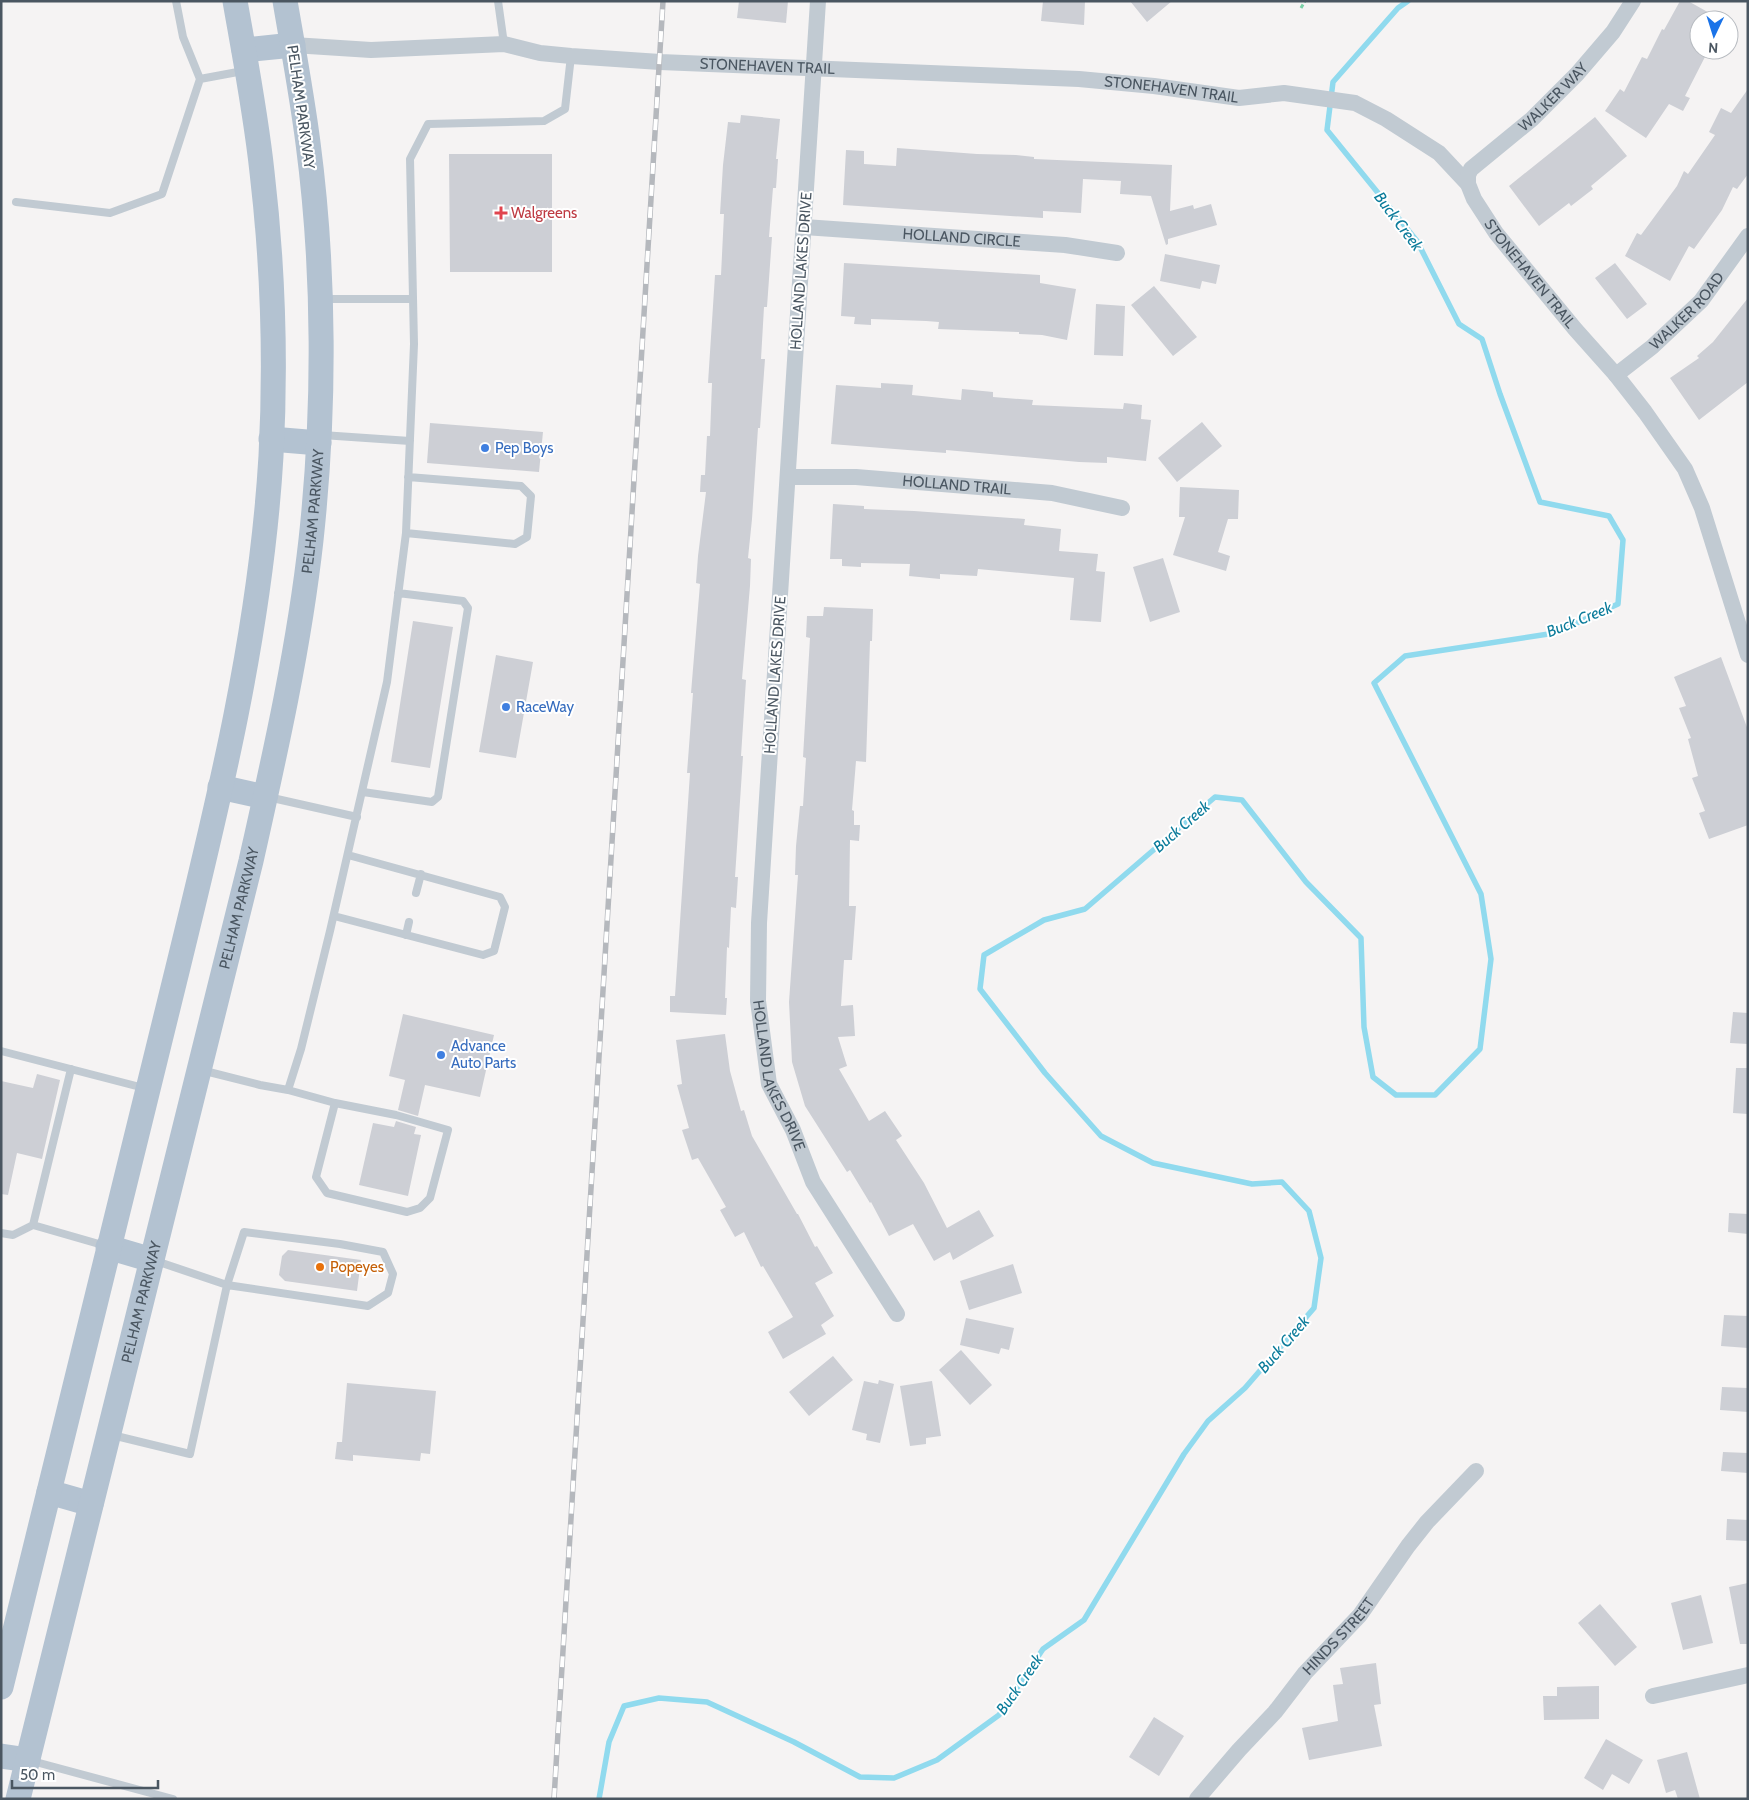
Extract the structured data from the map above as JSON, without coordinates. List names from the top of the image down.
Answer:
{
  "streets": {
    "main road": ["PELHAM PARKWAY"],
    "street": [
      "STONEHAVEN TRAIL",
      "WALKER WAY",
      "HOLLAND CIRCLE",
      "HOLLAND LAKES DRIVE",
      "WALKER ROAD",
      "HOLLAND TRAIL",
      "HINDS STREET"
    ]
  },
  "crossings": [
    ["STONEHAVEN TRAIL", "WALKER WAY"],
    ["STONEHAVEN TRAIL", "PELHAM PARKWAY"],
    ["STONEHAVEN TRAIL", "HOLLAND LAKES DRIVE"],
    ["STONEHAVEN TRAIL", "WALKER ROAD"],
    ["HOLLAND CIRCLE", "HOLLAND LAKES DRIVE"],
    ["HOLLAND LAKES DRIVE", "HOLLAND TRAIL"]
  ],
  "water": ["Buck Creek"],
  "places": {
    "health": ["Walgreens"],
    "other": [
      "Pep Boys",
      "RaceWay",
      "Advance Auto Parts",
      "Popeyes"
    ]
  },
  "scale_bar": "50 m",
  "north": "bottom"
}
